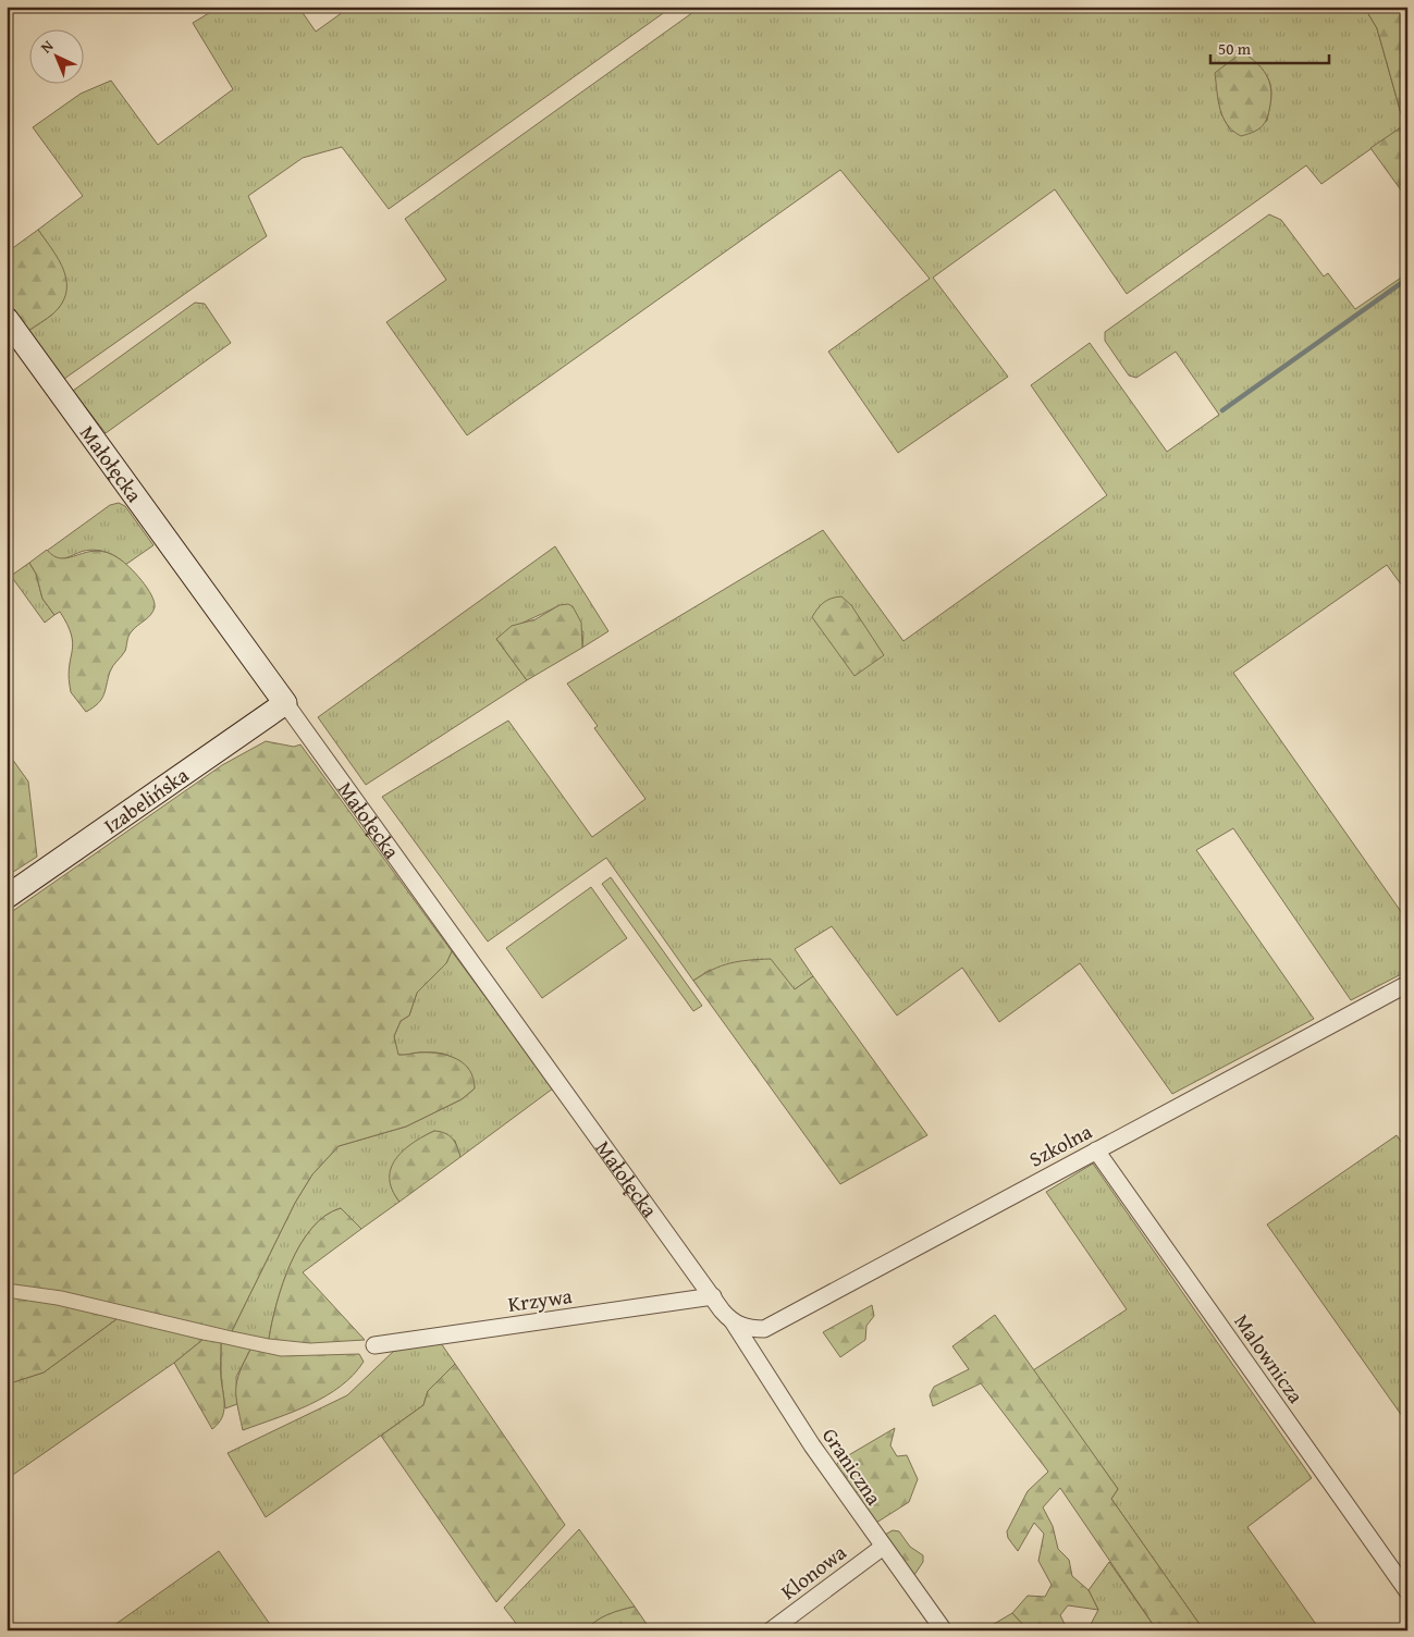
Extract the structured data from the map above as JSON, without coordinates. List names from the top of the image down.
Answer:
{
  "streets": {
    "street": [
      "Małołęcka",
      "Izabelińska",
      "Szkolna",
      "Krzywa",
      "Malownicza",
      "Graniczna",
      "Klonowa"
    ]
  },
  "crossings": [
    ["Małołęcka", "Izabelińska"],
    ["Małołęcka", "Szkolna"],
    ["Małołęcka", "Krzywa"],
    ["Małołęcka", "Graniczna"],
    ["Szkolna", "Malownicza"],
    ["Szkolna", "Graniczna"],
    ["Graniczna", "Klonowa"]
  ],
  "scale_bar": "50 m",
  "north": "top left"
}
